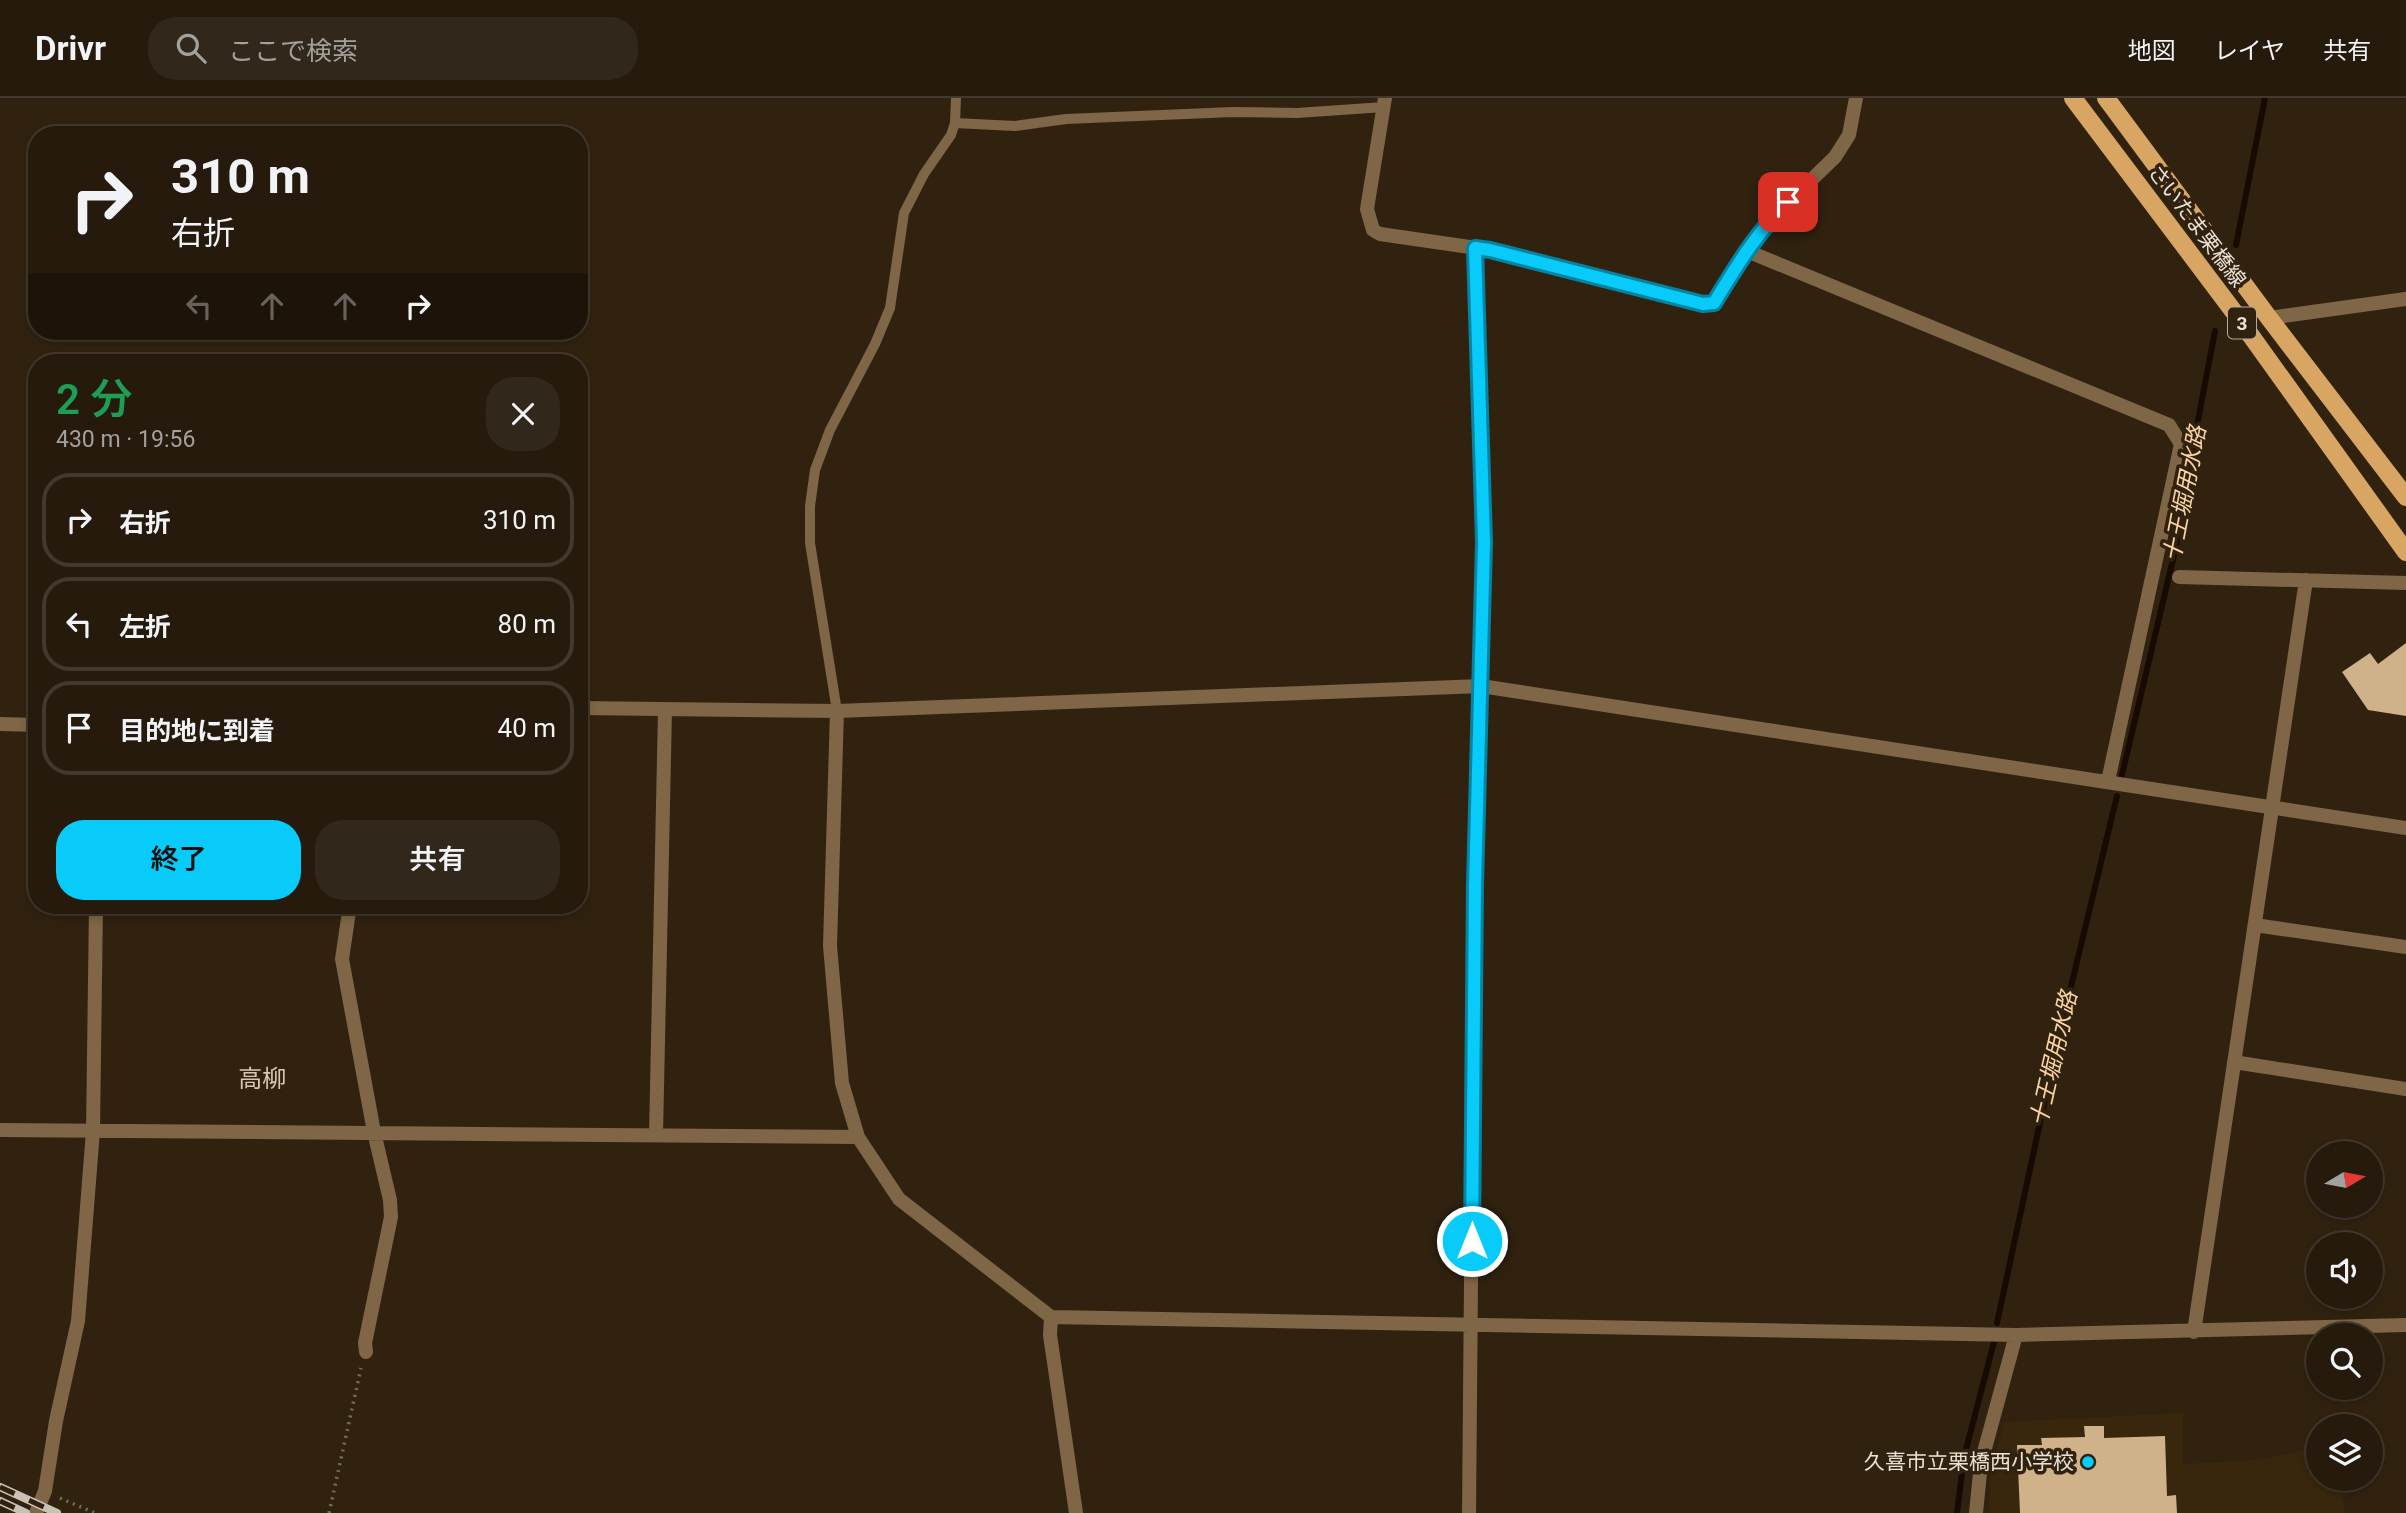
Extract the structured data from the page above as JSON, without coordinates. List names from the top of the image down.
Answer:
{
  "streets": {
    "main road": ["さいたま栗橋線", "3"]
  },
  "districts": ["高柳"],
  "water": ["十王堀用水路"],
  "places": ["久喜市立栗橋西小学校"],
  "north": "right",
  "page": {
    "header": "Drivr",
    "search": "ここで検索",
    "nav": ["地図", "レイヤ", "共有"],
    "turn": ["310 m", "右折"],
    "heading": ["2 分", "430 m · 19:56"],
    "list": [
      {
        "name": "右折",
        "value": "310 m"
      },
      {
        "name": "左折",
        "value": "80 m"
      },
      {
        "name": "目的地に到着",
        "value": "40 m"
      }
    ],
    "buttons": ["終了", "共有"]
  }
}
